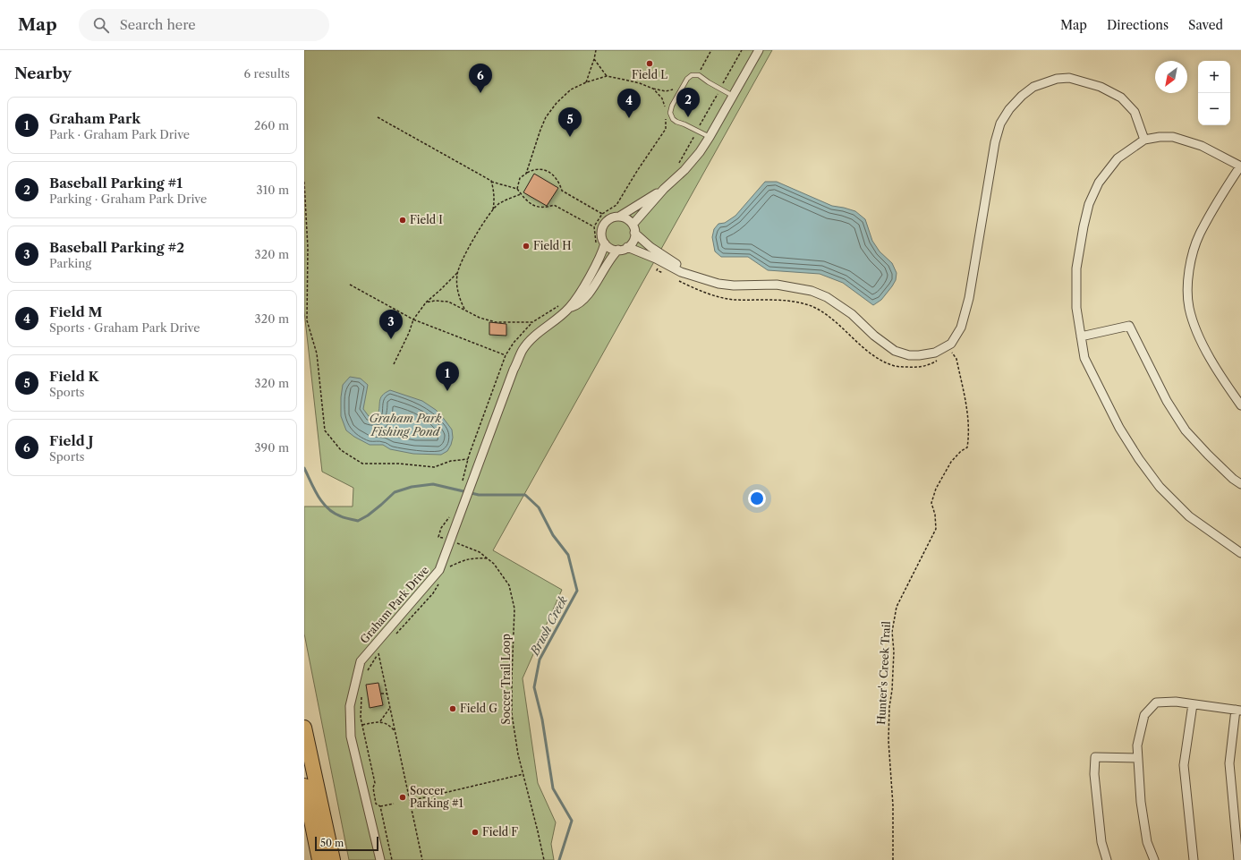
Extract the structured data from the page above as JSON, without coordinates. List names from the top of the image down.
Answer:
{
  "streets": {
    "street": ["Graham Park Drive"],
    "path": ["Hunter's Creek Trail", "Soccer Trail Loop"]
  },
  "water": ["Graham Park Fishing Pond", "Brush Creek"],
  "places": [
    "Field L",
    "Field I",
    "Field H",
    "Field G",
    "Soccer Parking #1",
    "Field F"
  ],
  "scale_bar": "50 m",
  "north": "bottom left",
  "page": {
    "header": "Map",
    "search": "Search here",
    "nav": ["Map", "Directions", "Saved"],
    "heading": ["Nearby", "6 results"],
    "map_buttons": ["+", "−"],
    "pins": [
      "6",
      "2",
      "4",
      "5",
      "3",
      "1"
    ],
    "list": [
      {
        "mark": "1",
        "name": "Graham Park",
        "note": "Park · Graham Park Drive",
        "value": "260 m"
      },
      {
        "mark": "2",
        "name": "Baseball Parking #1",
        "note": "Parking · Graham Park Drive",
        "value": "310 m"
      },
      {
        "mark": "3",
        "name": "Baseball Parking #2",
        "note": "Parking",
        "value": "320 m"
      },
      {
        "mark": "4",
        "name": "Field M",
        "note": "Sports · Graham Park Drive",
        "value": "320 m"
      },
      {
        "mark": "5",
        "name": "Field K",
        "note": "Sports",
        "value": "320 m"
      },
      {
        "mark": "6",
        "name": "Field J",
        "note": "Sports",
        "value": "390 m"
      }
    ],
    "scale": "50 m"
  }
}
